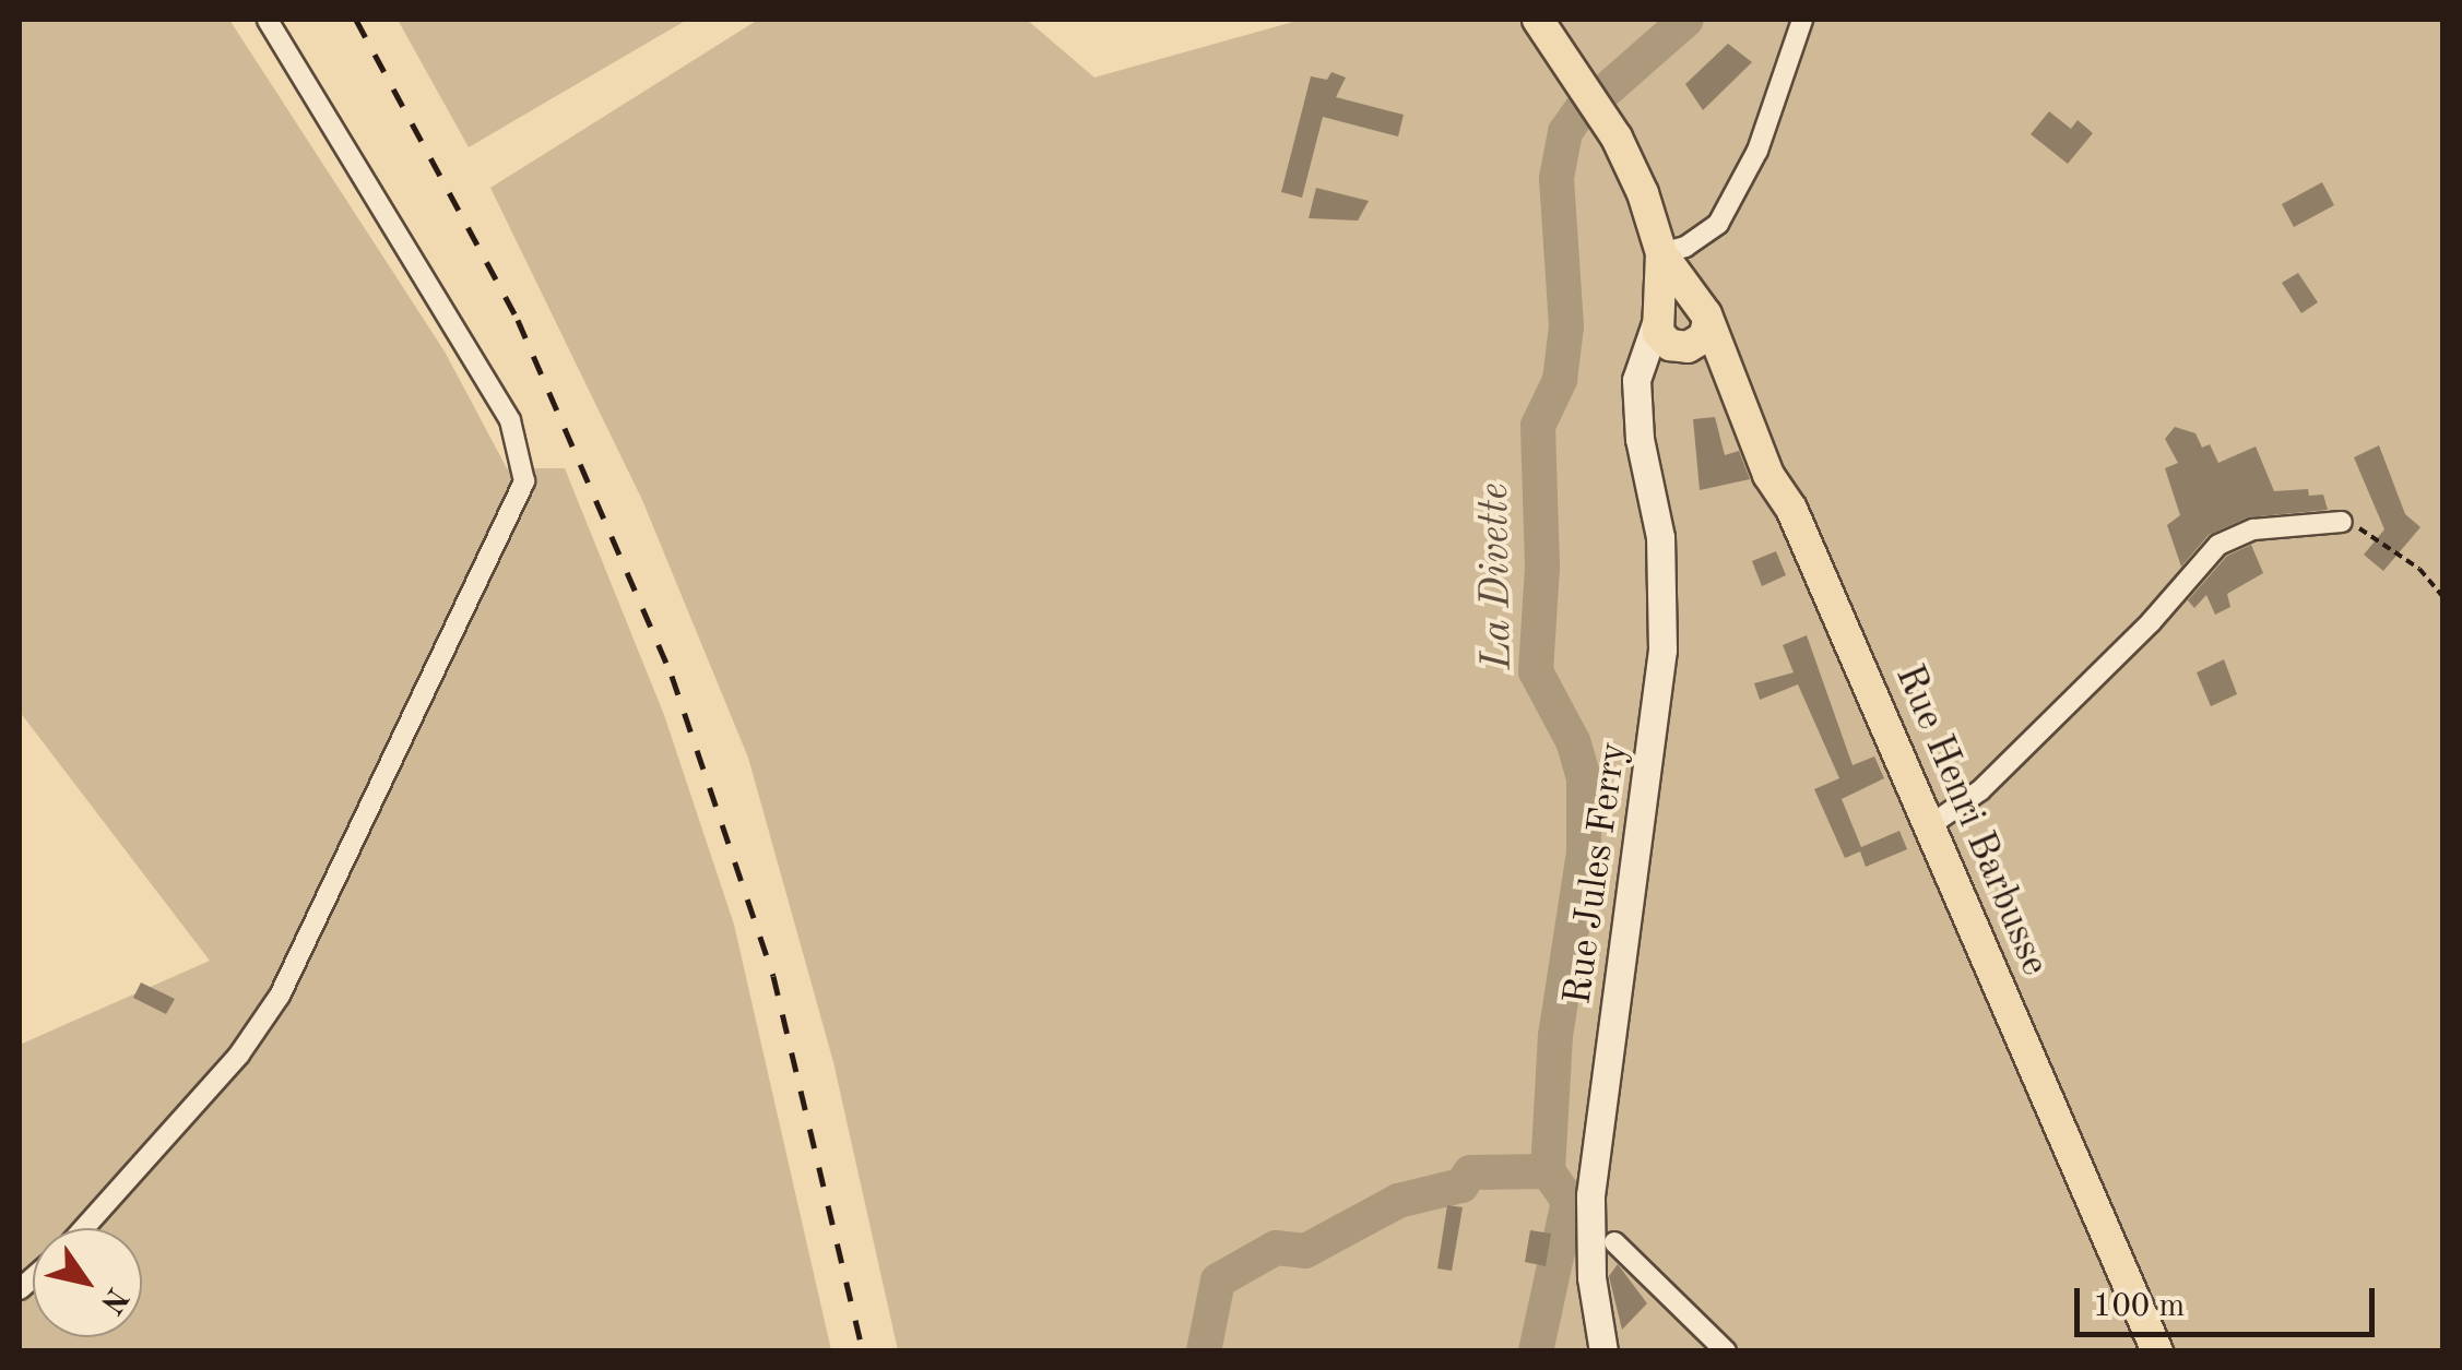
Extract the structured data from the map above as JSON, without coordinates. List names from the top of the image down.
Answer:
{
  "streets": {
    "main road": ["Rue Henri Barbusse", "Rue Jules Ferry"]
  },
  "crossings": [
    ["Rue Henri Barbusse", "Rue Jules Ferry"]
  ],
  "water": ["La Divette"],
  "scale_bar": "100 m",
  "north": "bottom right"
}
